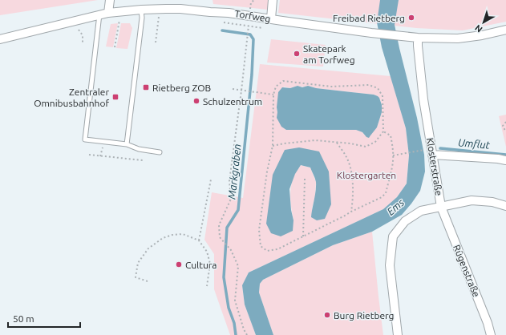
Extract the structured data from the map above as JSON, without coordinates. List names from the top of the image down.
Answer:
{
  "streets": {
    "street": ["Torfweg", "Klosterstraße", "Rügenstraße"]
  },
  "crossings": [
    ["Torfweg", "Klosterstraße"],
    ["Klosterstraße", "Rügenstraße"]
  ],
  "water": ["Umflut", "Markgraben", "Ems"],
  "parks": ["Klostergarten"],
  "places": {
    "other": [
      "Freibad Rietberg",
      "Skatepark am Torfweg",
      "Schulzentrum",
      "Cultura",
      "Burg Rietberg"
    ],
    "transit": ["Rietberg ZOB", "Zentraler Omnibusbahnhof"]
  },
  "scale_bar": "50 m",
  "north": "bottom left"
}
